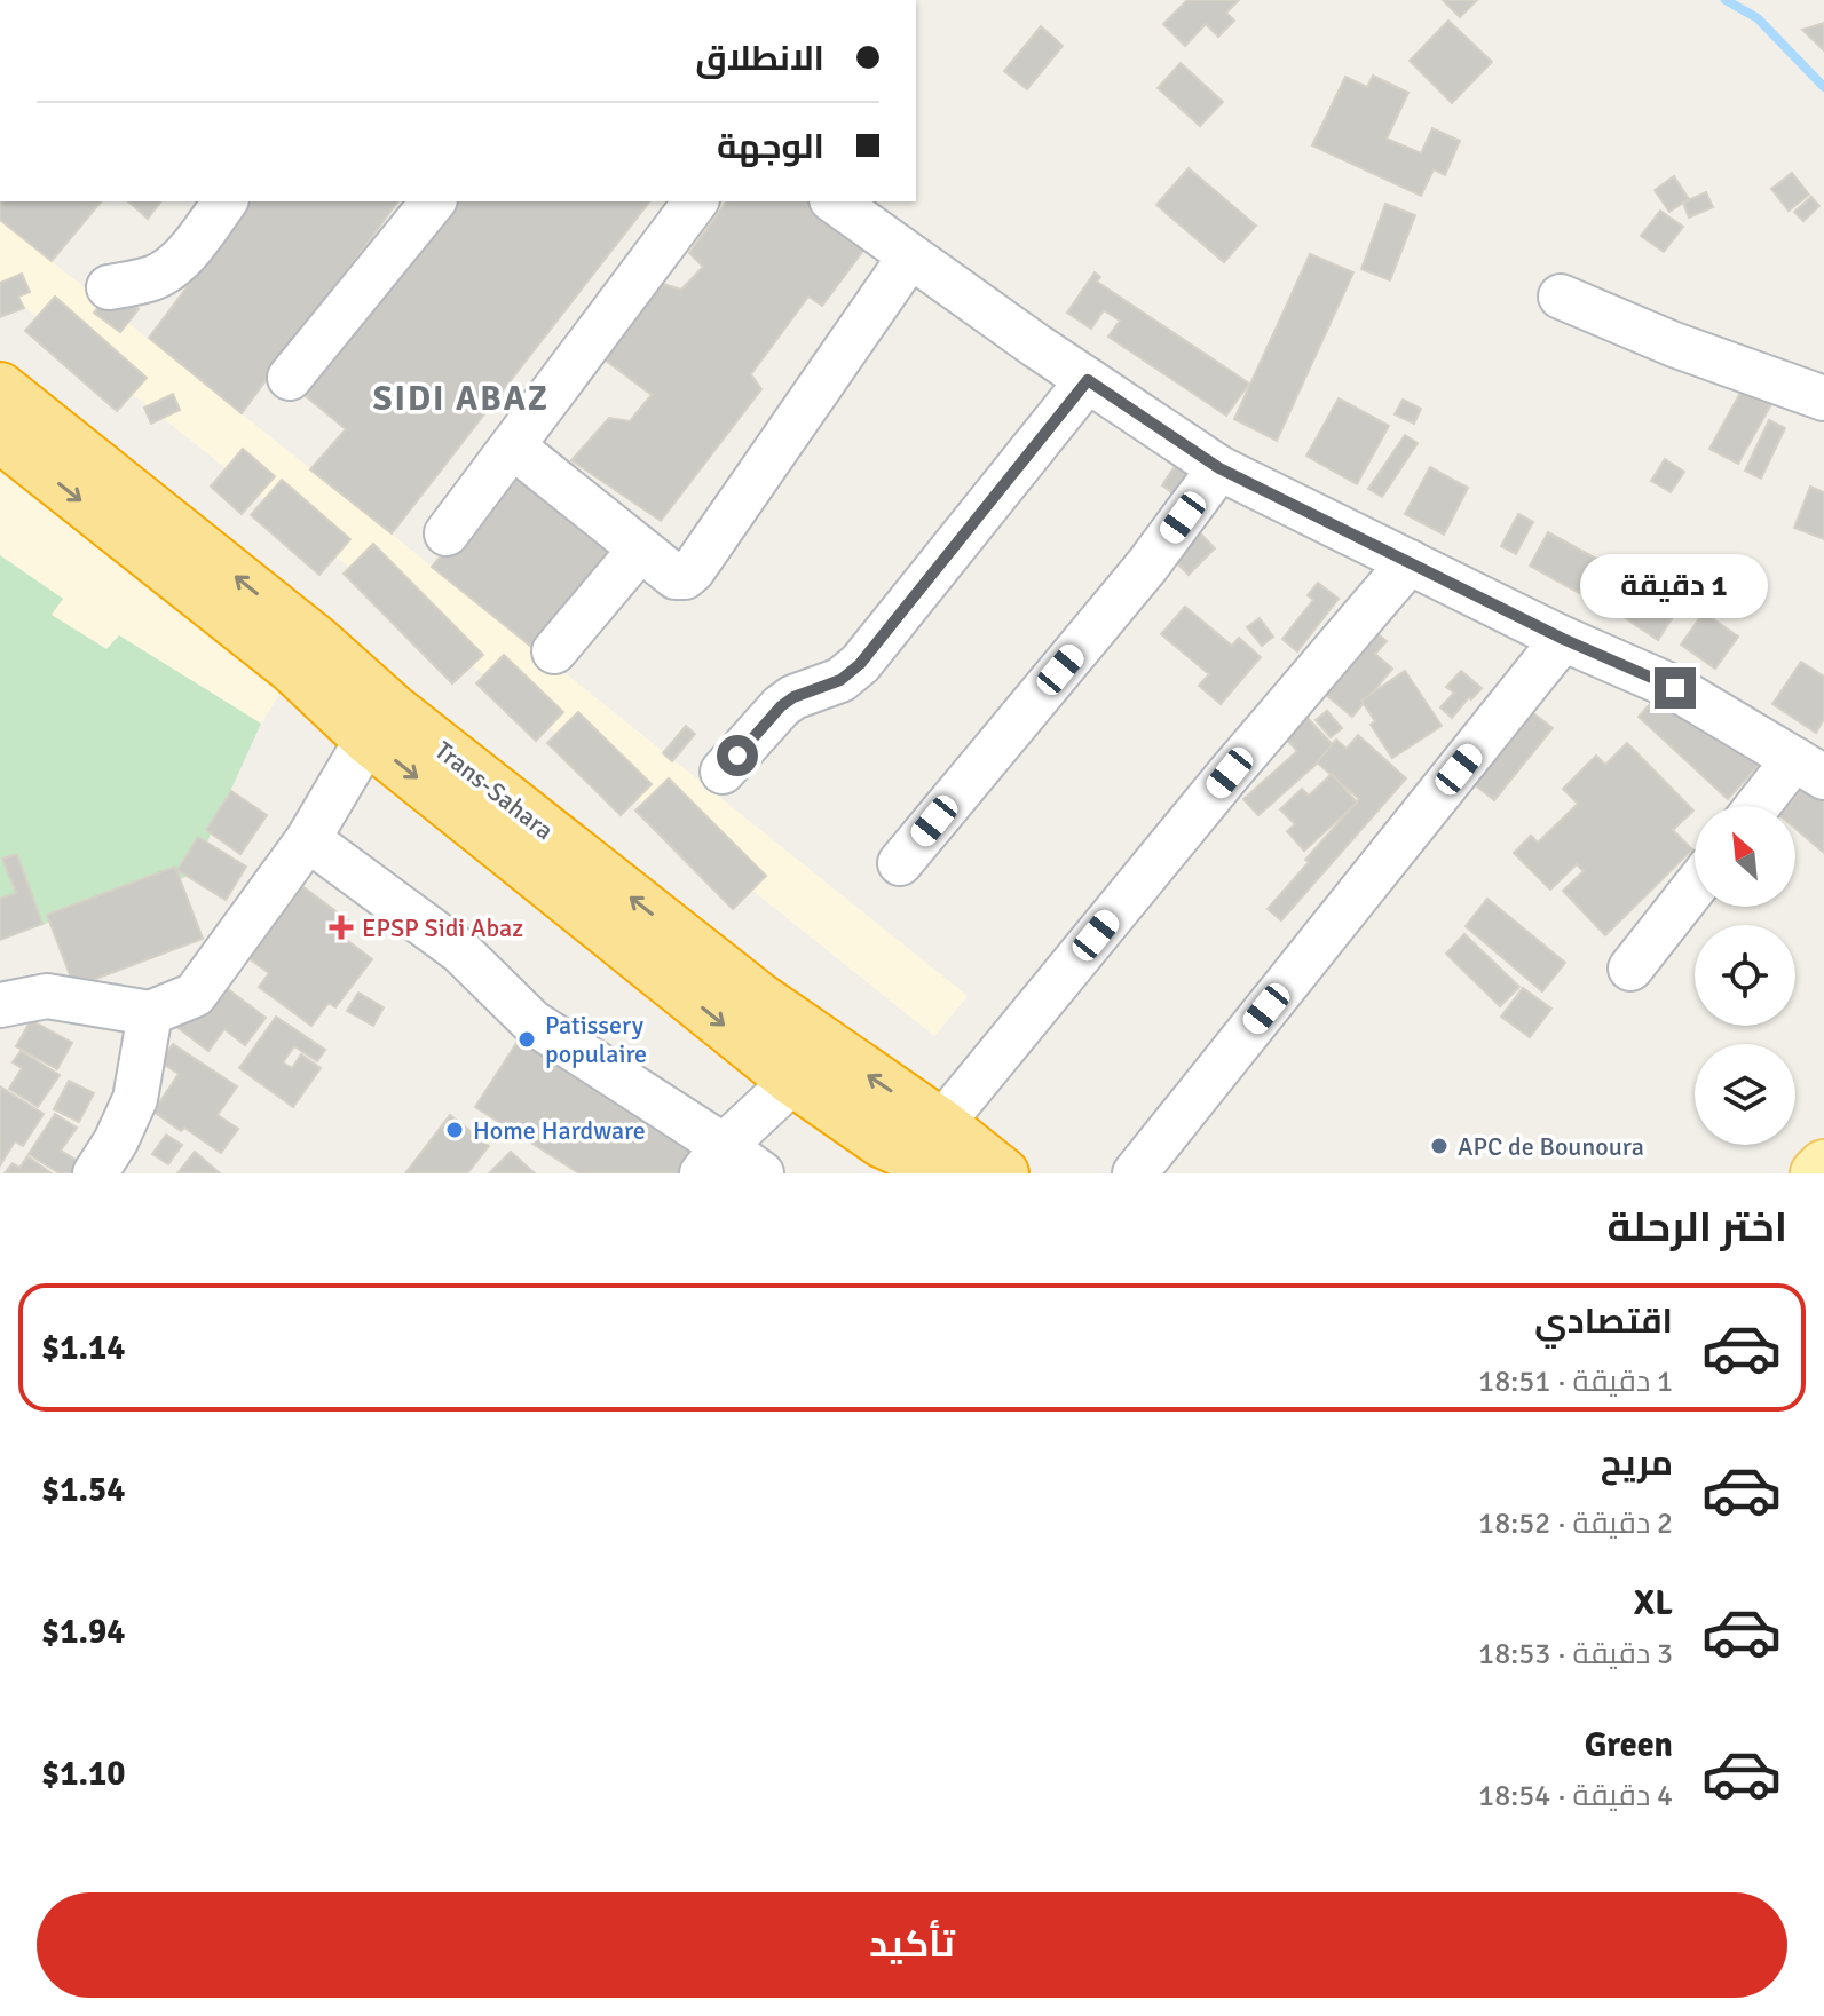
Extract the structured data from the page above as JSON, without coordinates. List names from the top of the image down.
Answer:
{
  "streets": {
    "highway": ["Trans-Sahara"]
  },
  "districts": ["SIDI ABAZ"],
  "places": {
    "health": ["EPSP Sidi Abaz"],
    "other": ["Patissery populaire", "Home Hardware", "APC de Bounoura"]
  },
  "north": "top left",
  "page": {
    "banner": ["الانطلاق", "الوجهة"],
    "bubble": "1 دقيقة",
    "heading": "اختر الرحلة",
    "list": [
      {
        "name": "اقتصادي",
        "note": "1 دقيقة · 18:51",
        "value": "$1.14"
      },
      {
        "name": "مريح",
        "note": "2 دقيقة · 18:52",
        "value": "$1.54"
      },
      {
        "name": "XL",
        "note": "3 دقيقة · 18:53",
        "value": "$1.94"
      },
      {
        "name": "Green",
        "note": "4 دقيقة · 18:54",
        "value": "$1.10"
      }
    ],
    "buttons": "تأكيد"
  }
}
